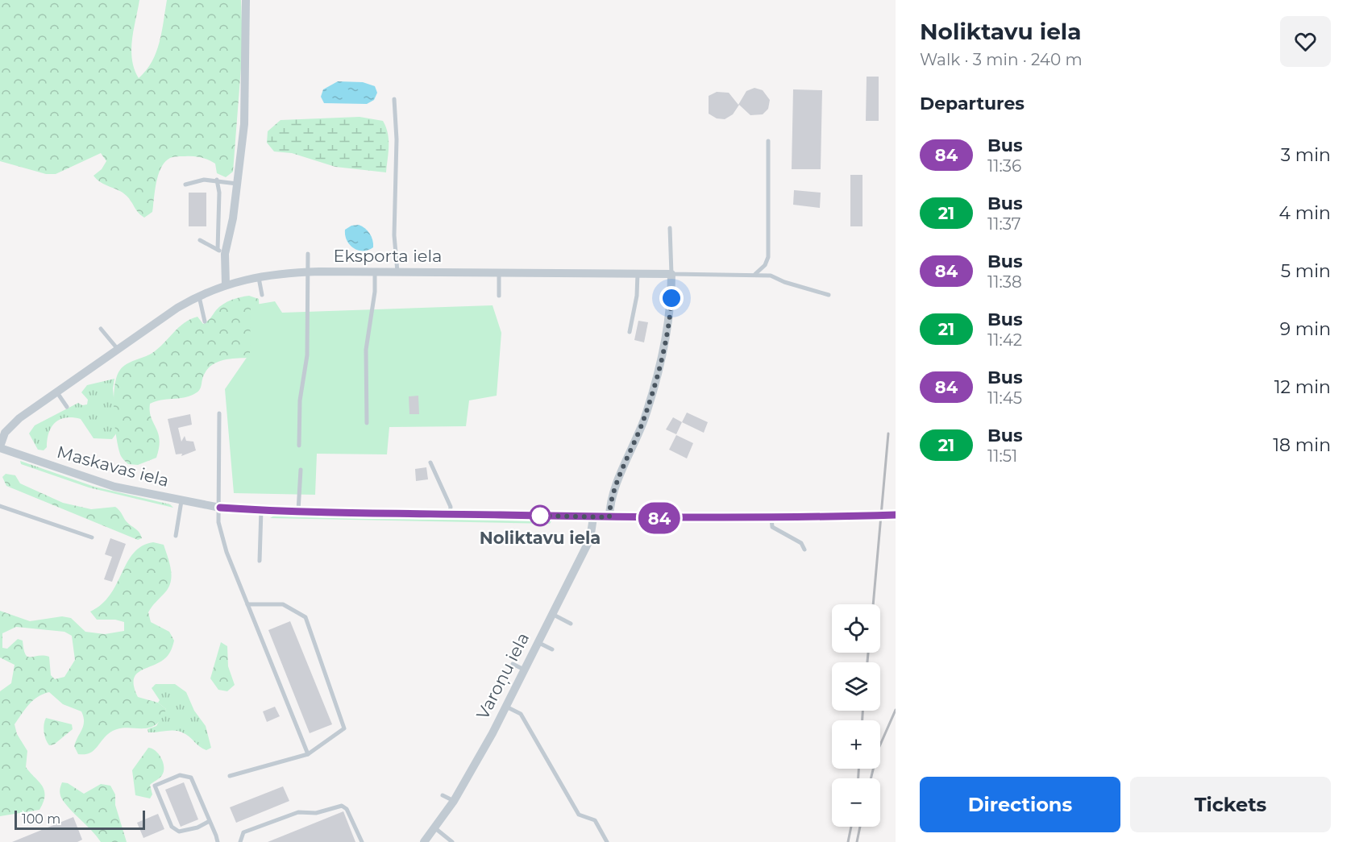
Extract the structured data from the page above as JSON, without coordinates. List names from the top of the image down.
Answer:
{
  "streets": {
    "street": ["Eksporta iela", "Maskavas iela", "Varoņu iela"]
  },
  "crossings": [
    ["Eksporta iela", "Maskavas iela"]
  ],
  "places": ["Noliktavu iela"],
  "lines": ["bus line 84"],
  "scale_bar": "100 m",
  "page": {
    "on_map": "84",
    "heading": [
      ["Noliktavu iela", "Walk · 3 min · 240 m"],
      "Departures"
    ],
    "list": [
      {
        "mark": "84",
        "name": "Bus",
        "note": "11:36",
        "value": "3 min"
      },
      {
        "mark": "21",
        "name": "Bus",
        "note": "11:37",
        "value": "4 min"
      },
      {
        "mark": "84",
        "name": "Bus",
        "note": "11:38",
        "value": "5 min"
      },
      {
        "mark": "21",
        "name": "Bus",
        "note": "11:42",
        "value": "9 min"
      },
      {
        "mark": "84",
        "name": "Bus",
        "note": "11:45",
        "value": "12 min"
      },
      {
        "mark": "21",
        "name": "Bus",
        "note": "11:51",
        "value": "18 min"
      }
    ],
    "map_buttons": ["+", "−"],
    "buttons": ["Directions", "Tickets"],
    "scale": "100 m"
  }
}
